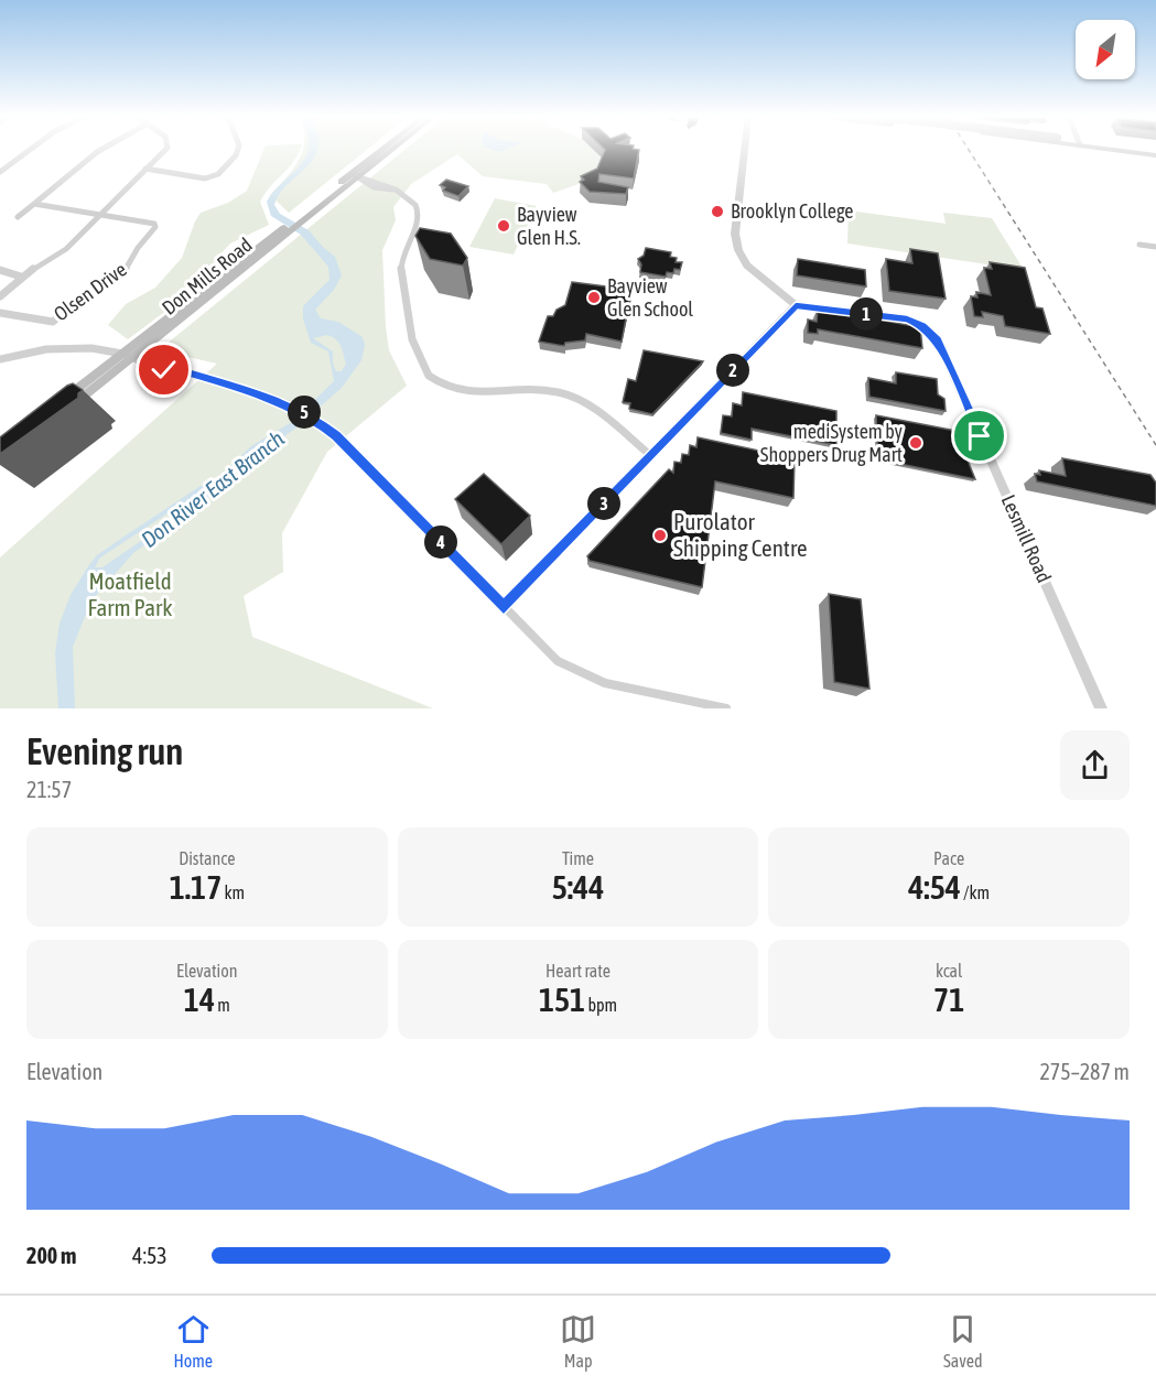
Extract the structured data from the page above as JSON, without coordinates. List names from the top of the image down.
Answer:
{
  "streets": {
    "main road": ["Don Mills Road"],
    "street": ["Olsen Drive", "Lesmill Road"]
  },
  "water": ["Don River East Branch"],
  "parks": ["Moatfield Farm Park"],
  "places": [
    "Brooklyn College",
    "Bayview Glen H.S.",
    "Bayview Glen School",
    "mediSystem by Shoppers Drug Mart",
    "Purolator Shipping Centre"
  ],
  "north": "bottom left",
  "page": {
    "pins": [
      "1",
      "2",
      "5",
      "3",
      "4"
    ],
    "heading": ["Evening run", "21:57"],
    "stats": [
      ["Distance", "1.17 km"],
      ["Time", "5:44"],
      ["Pace", "4:54 /km"],
      ["Elevation", "14 m"],
      ["Heart rate", "151 bpm"],
      ["kcal", "71"]
    ],
    "chart": ["Elevation", "275–287 m"],
    "list": [
      {
        "name": "200 m",
        "note": "4:53"
      }
    ],
    "tabs": ["Home", "Map", "Saved"]
  }
}
